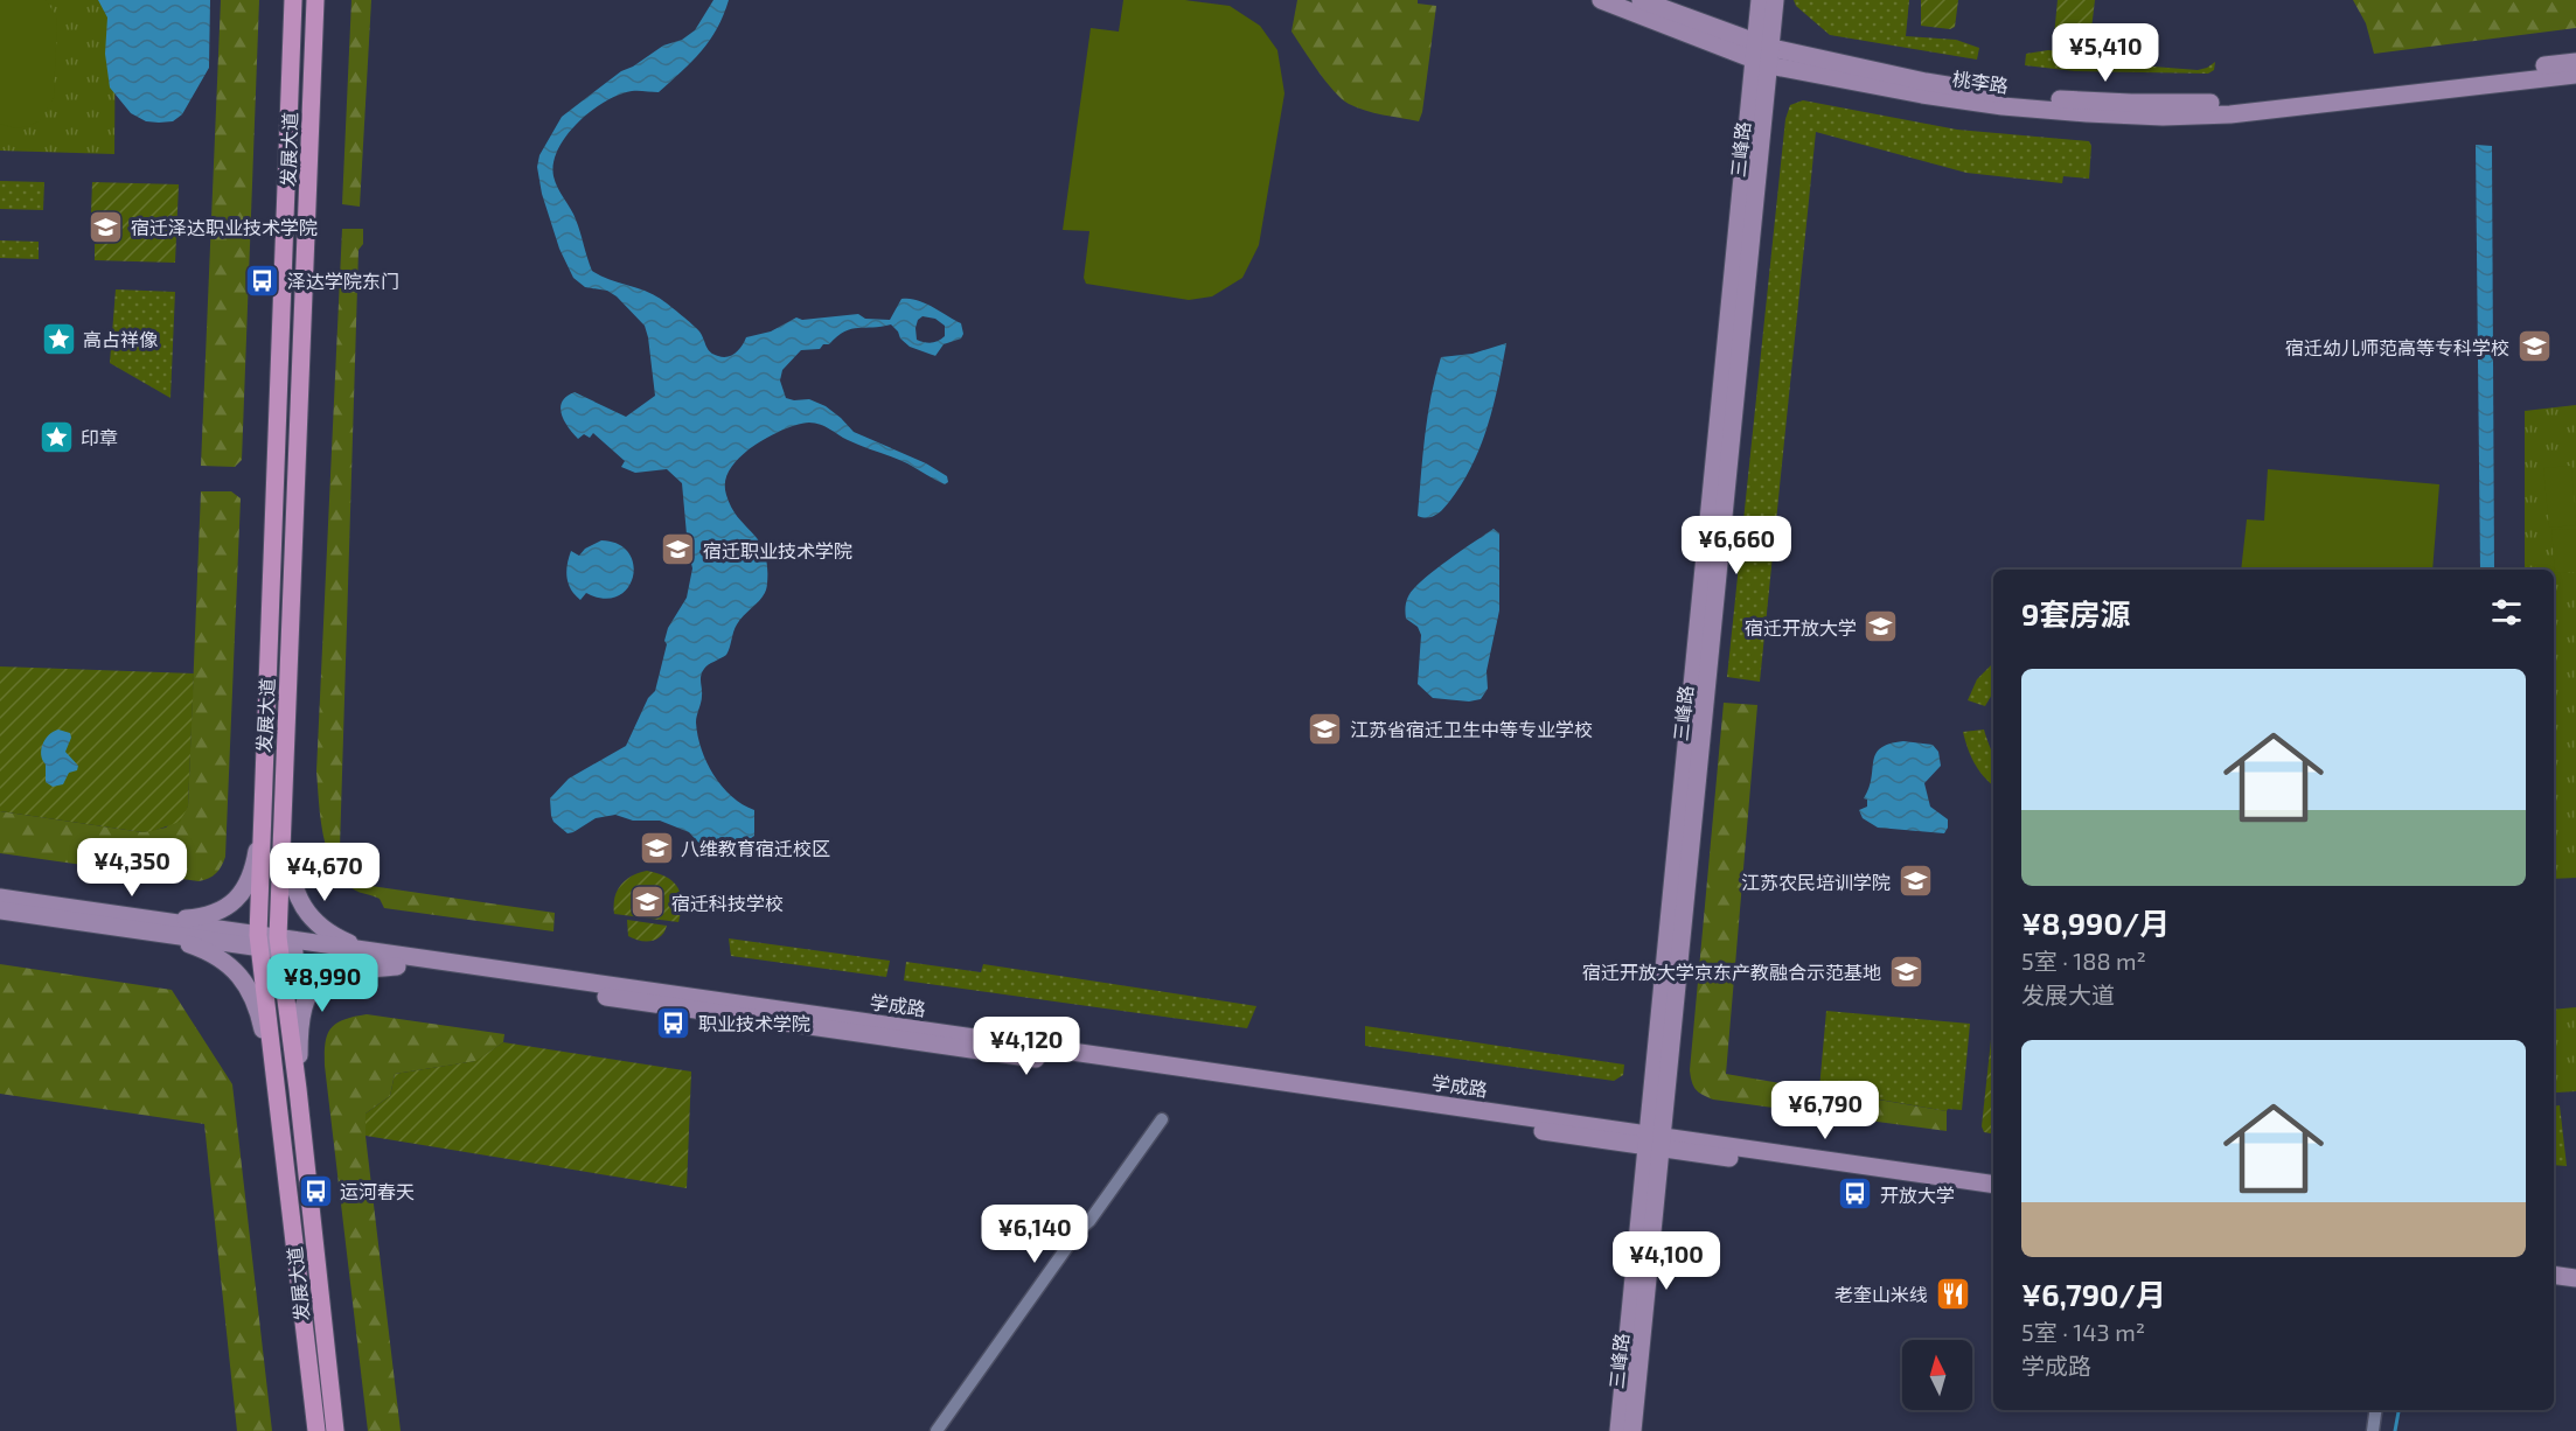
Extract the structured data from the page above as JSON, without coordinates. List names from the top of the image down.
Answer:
{
  "streets": {
    "main road": [
      "桃李路",
      "发展大道",
      "三峰路",
      "学成路"
    ]
  },
  "crossings": [
    ["桃李路", "三峰路"],
    ["发展大道", "学成路"],
    ["三峰路", "学成路"]
  ],
  "places": {
    "school or university": [
      "宿迁泽达职业技术学院",
      "宿迁幼儿师范高等专科学校",
      "宿迁职业技术学院",
      "宿迁开放大学",
      "江苏省宿迁卫生中等专业学校",
      "八维教育宿迁校区",
      "江苏农民培训学院",
      "宿迁科技学校",
      "宿迁开放大学京东产教融合示范基地"
    ],
    "bus stop": [
      "泽达学院东门",
      "职业技术学院",
      "运河春天",
      "开放大学"
    ],
    "place": ["高占祥像", "印章"],
    "restaurant": ["老奎山米线"]
  },
  "north": "top",
  "page": {
    "price": [
      "¥5,410",
      "¥6,660",
      "¥4,350",
      "¥4,670",
      "¥8,990",
      "¥4,120",
      "¥6,790",
      "¥6,140",
      "¥4,100"
    ],
    "heading": "9套房源",
    "list": [
      {
        "name": "¥8,990/月",
        "note": "5室 · 188 m² · 发展大道"
      },
      {
        "name": "¥6,790/月",
        "note": "5室 · 143 m² · 学成路"
      }
    ]
  }
}
